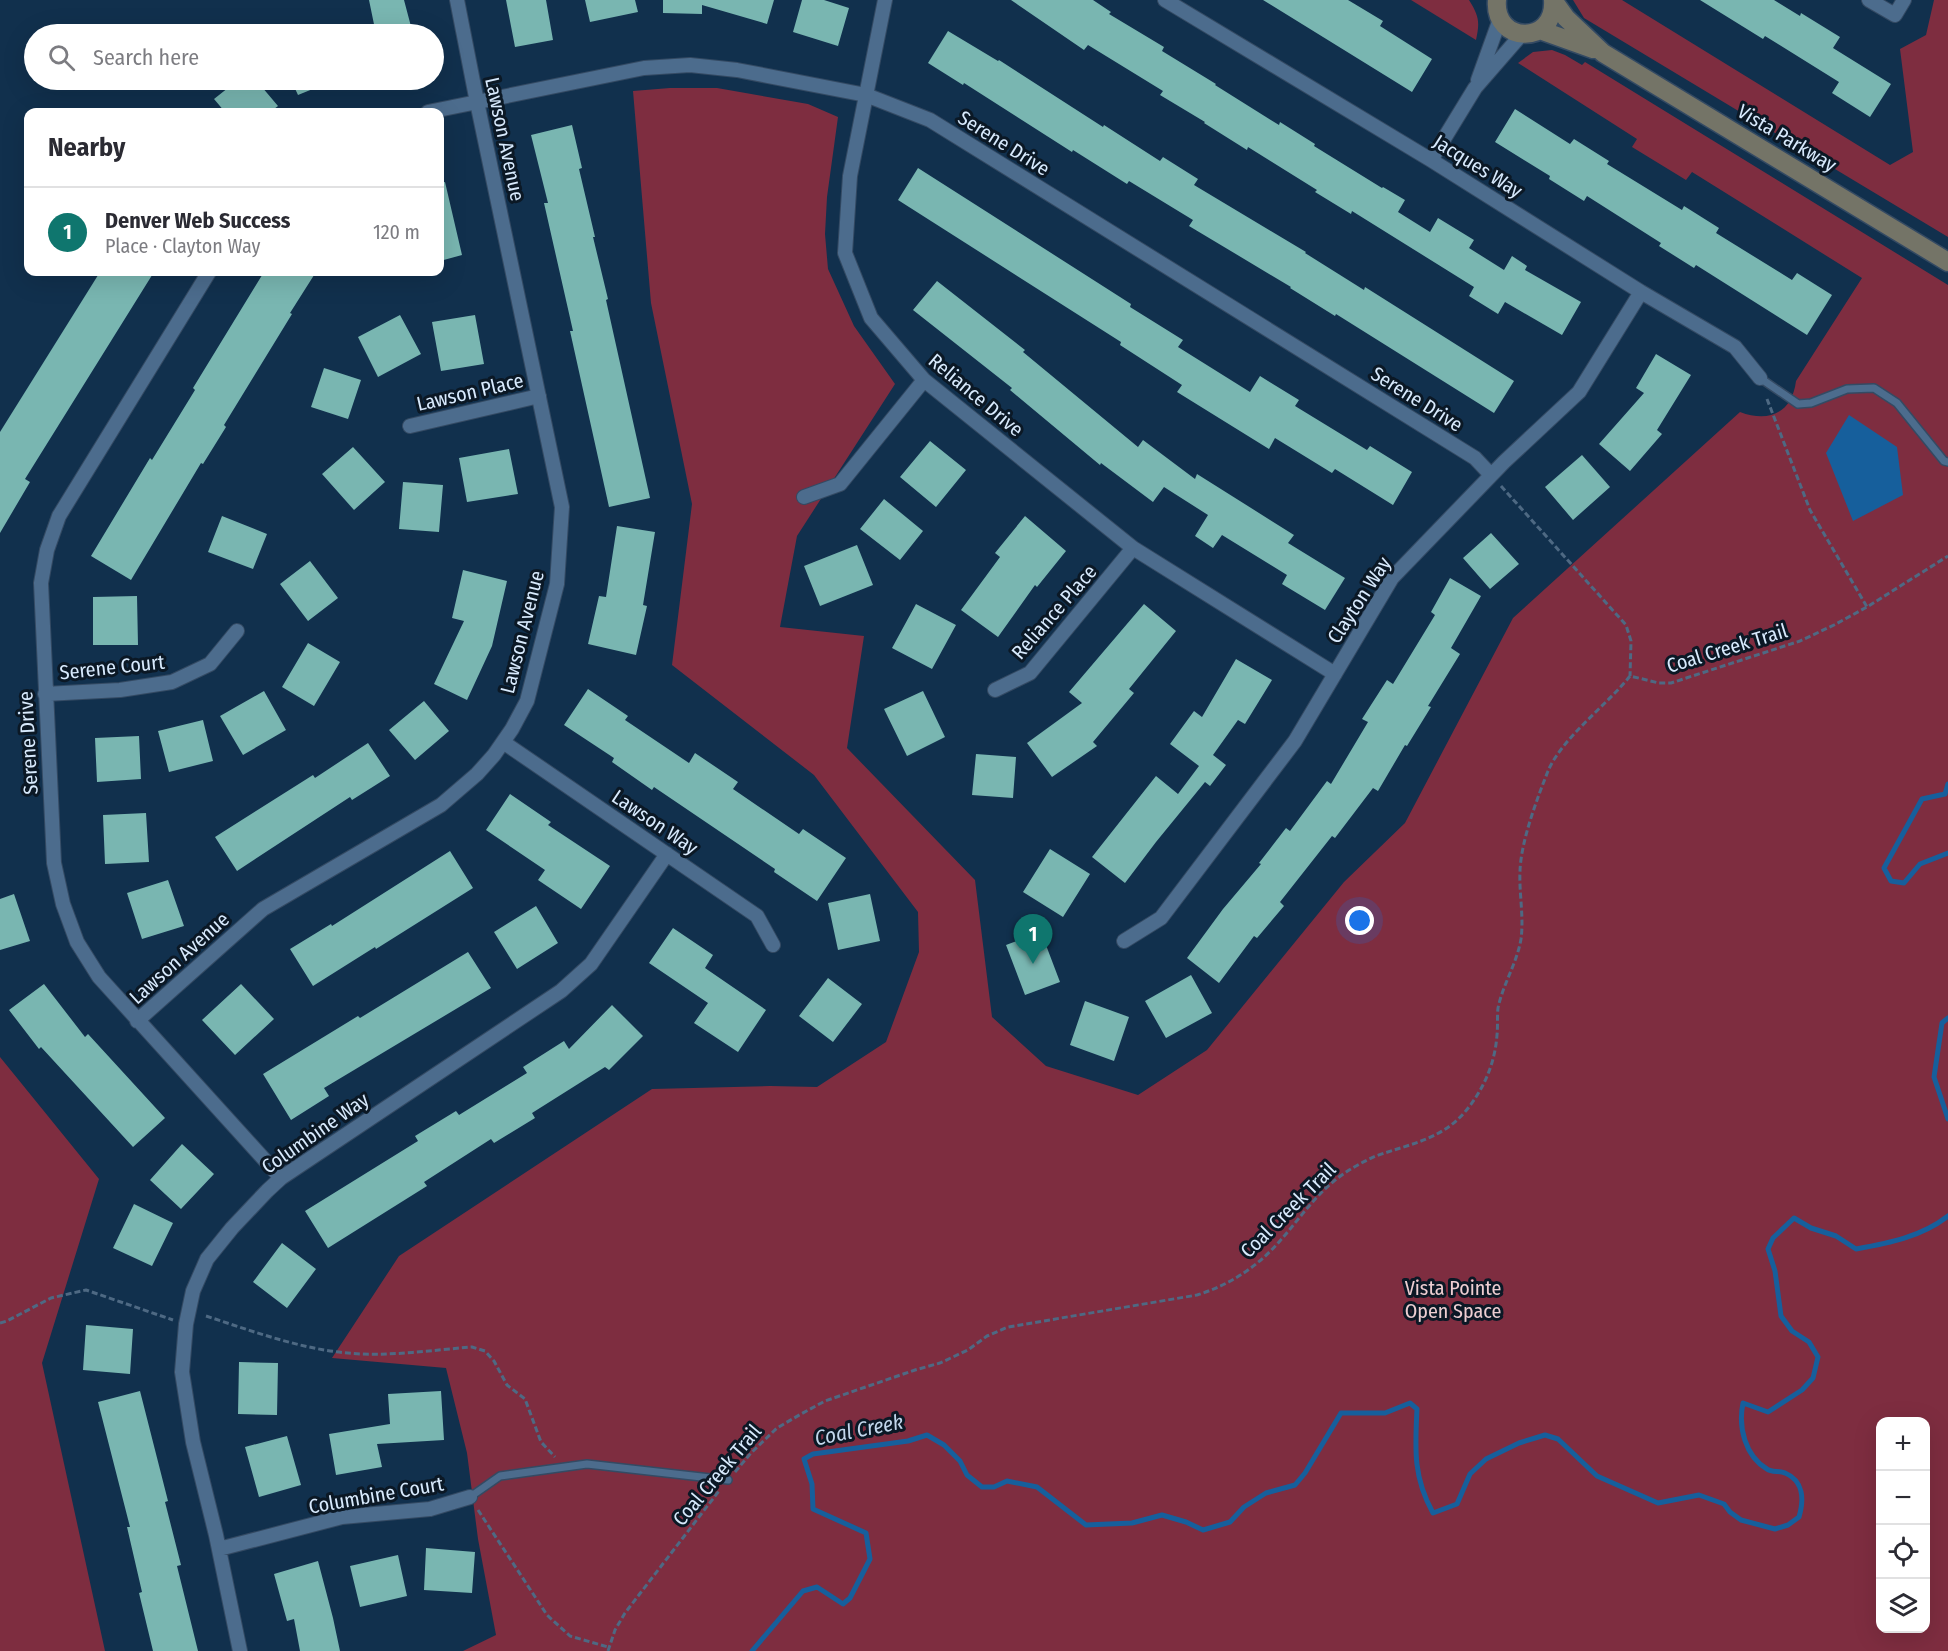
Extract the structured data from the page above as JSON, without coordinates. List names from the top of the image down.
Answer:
{
  "streets": {
    "street": [
      "Vista Parkway",
      "Lawson Avenue",
      "Serene Drive",
      "Jacques Way",
      "Lawson Place",
      "Reliance Drive",
      "Clayton Way",
      "Reliance Place",
      "Serene Court",
      "Lawson Way",
      "Columbine Way",
      "Columbine Court"
    ],
    "path": ["Coal Creek Trail"]
  },
  "crossings": [
    ["Lawson Avenue", "Serene Drive"],
    ["Lawson Avenue", "Lawson Place"],
    ["Lawson Avenue", "Lawson Way"],
    ["Serene Drive", "Reliance Drive"],
    ["Serene Drive", "Clayton Way"],
    ["Serene Drive", "Serene Court"],
    ["Serene Drive", "Columbine Way"],
    ["Jacques Way", "Clayton Way"],
    ["Reliance Drive", "Clayton Way"],
    ["Reliance Drive", "Reliance Place"],
    ["Lawson Way", "Columbine Way"],
    ["Columbine Way", "Columbine Court"]
  ],
  "water": ["Coal Creek"],
  "parks": ["Vista Pointe Open Space"],
  "page": {
    "search": "Search here",
    "heading": "Nearby",
    "list": [
      {
        "mark": "1",
        "name": "Denver Web Success",
        "note": "Place · Clayton Way",
        "value": "120 m"
      }
    ],
    "pins": "1",
    "map_buttons": ["+", "−"]
  }
}
